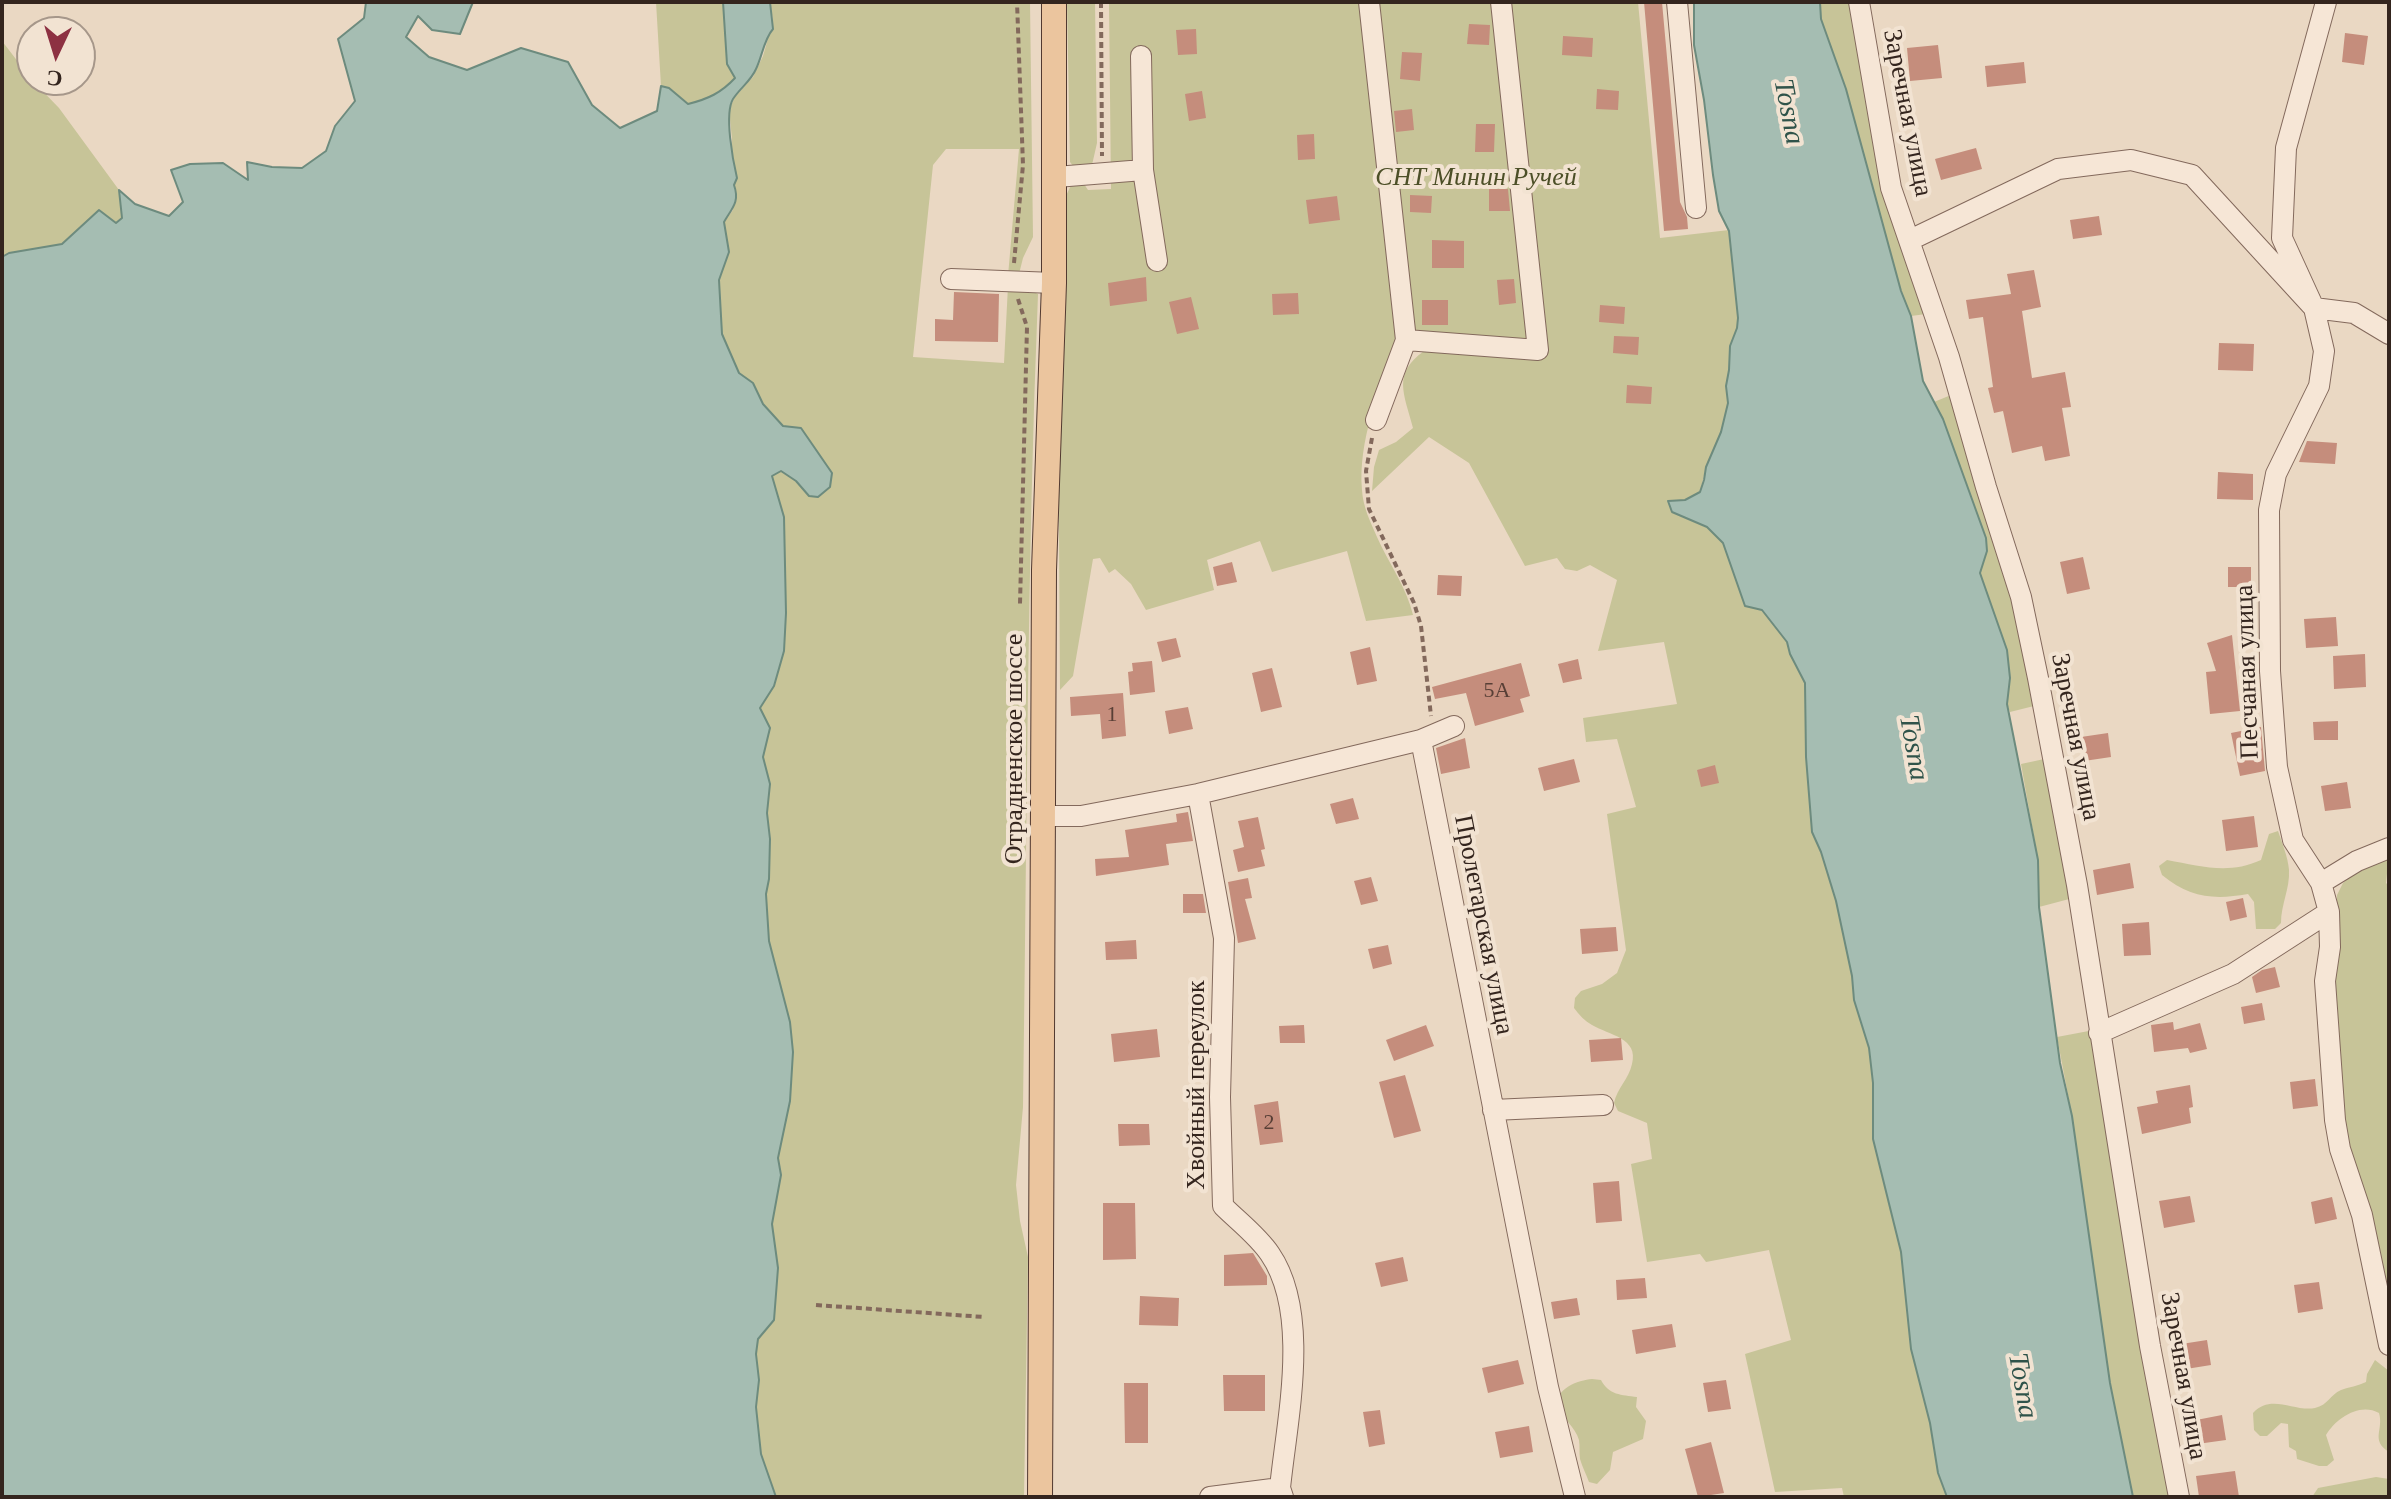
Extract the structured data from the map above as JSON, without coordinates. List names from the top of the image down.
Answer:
{
  "streets": {
    "main road": ["Отрадненское шоссе"],
    "street": [
      "Заречная улица",
      "Песчаная улица",
      "Пролетарская улица",
      "Хвойный переулок"
    ]
  },
  "water": ["Tosna"],
  "parks": ["СНТ Минин Ручей"],
  "house_numbers": ["5А", "1", "2"],
  "north": "bottom"
}
